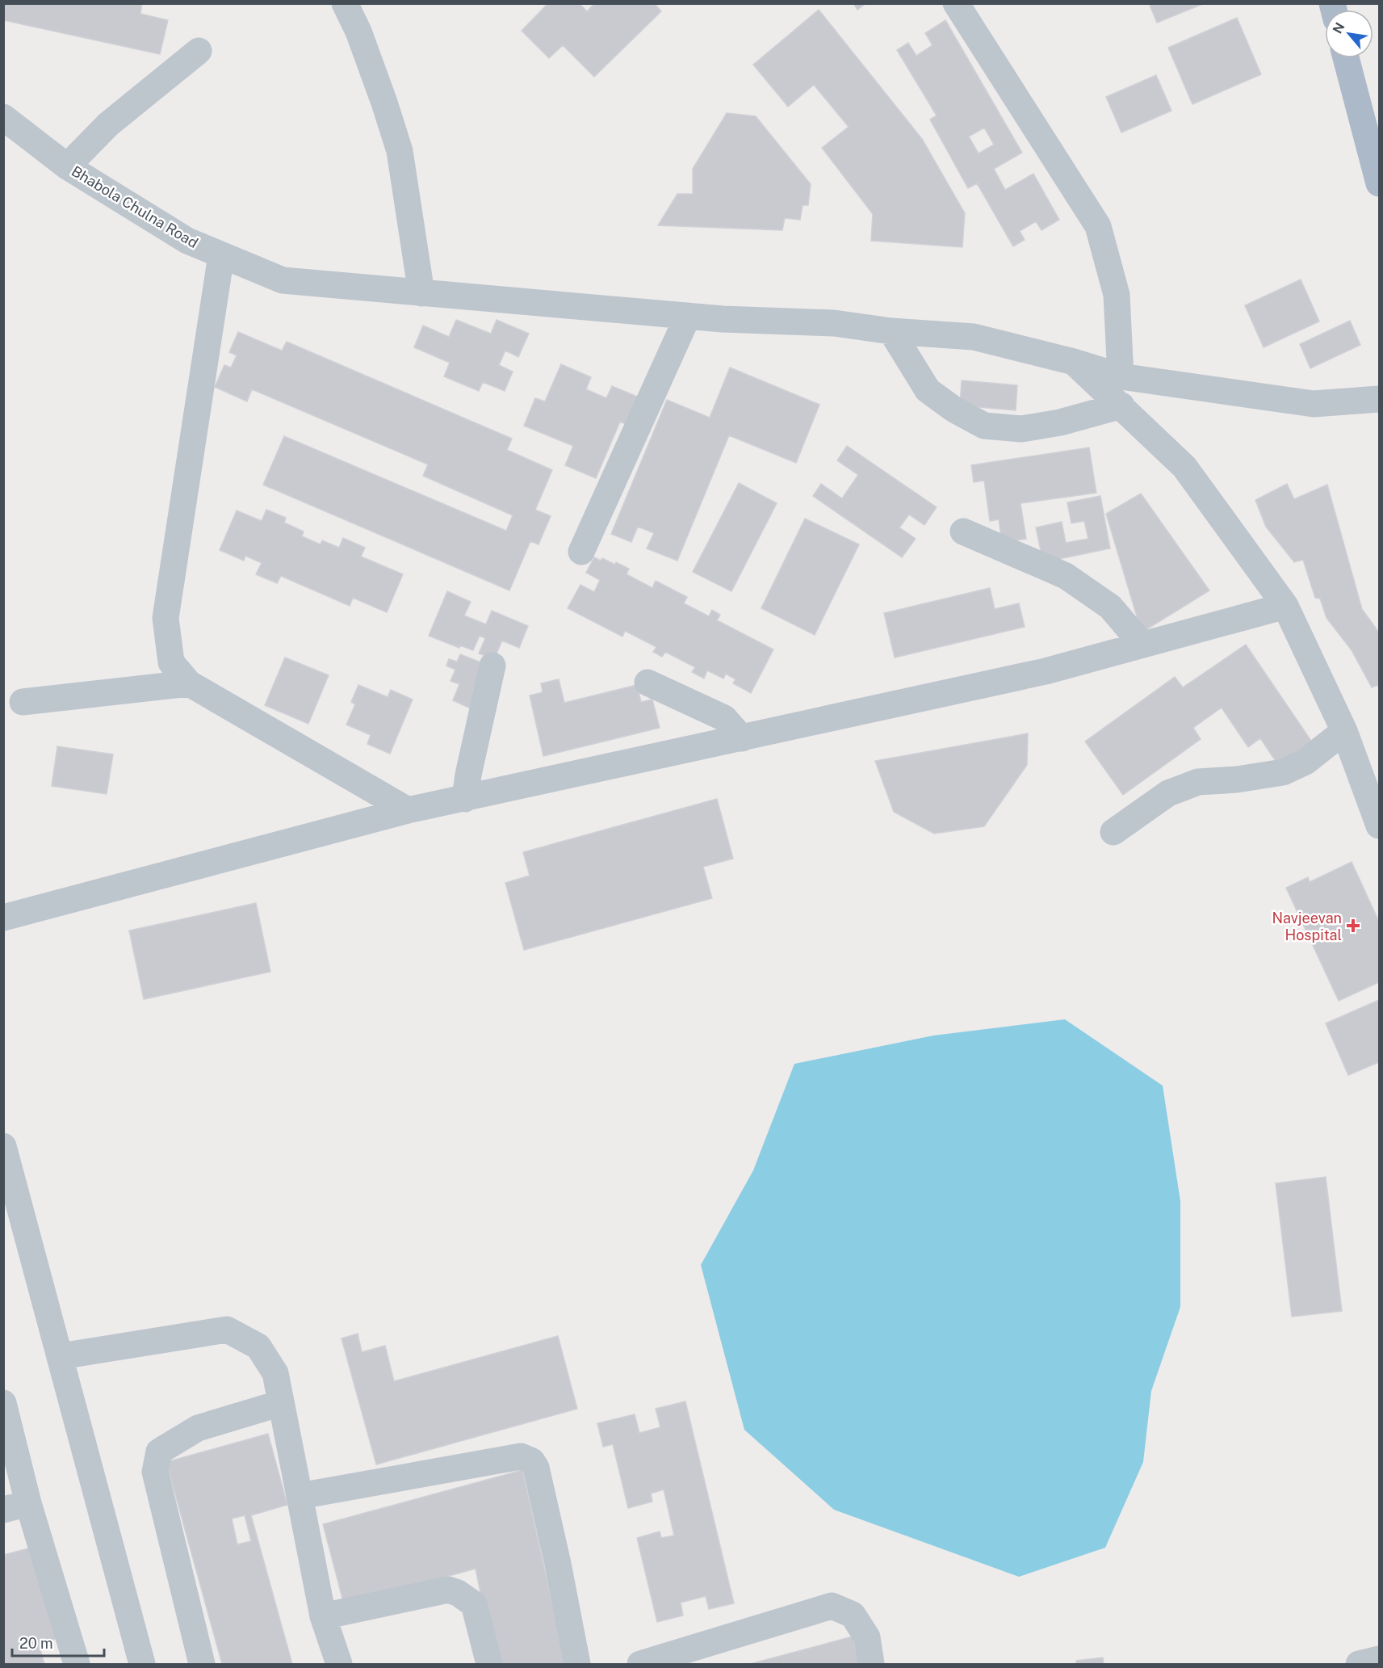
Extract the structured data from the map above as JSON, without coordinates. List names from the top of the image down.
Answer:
{
  "streets": {
    "street": ["Bhabola Chulna Road"]
  },
  "places": {
    "health": ["Navjeevan Hospital"]
  },
  "scale_bar": "20 m",
  "north": "top left"
}
